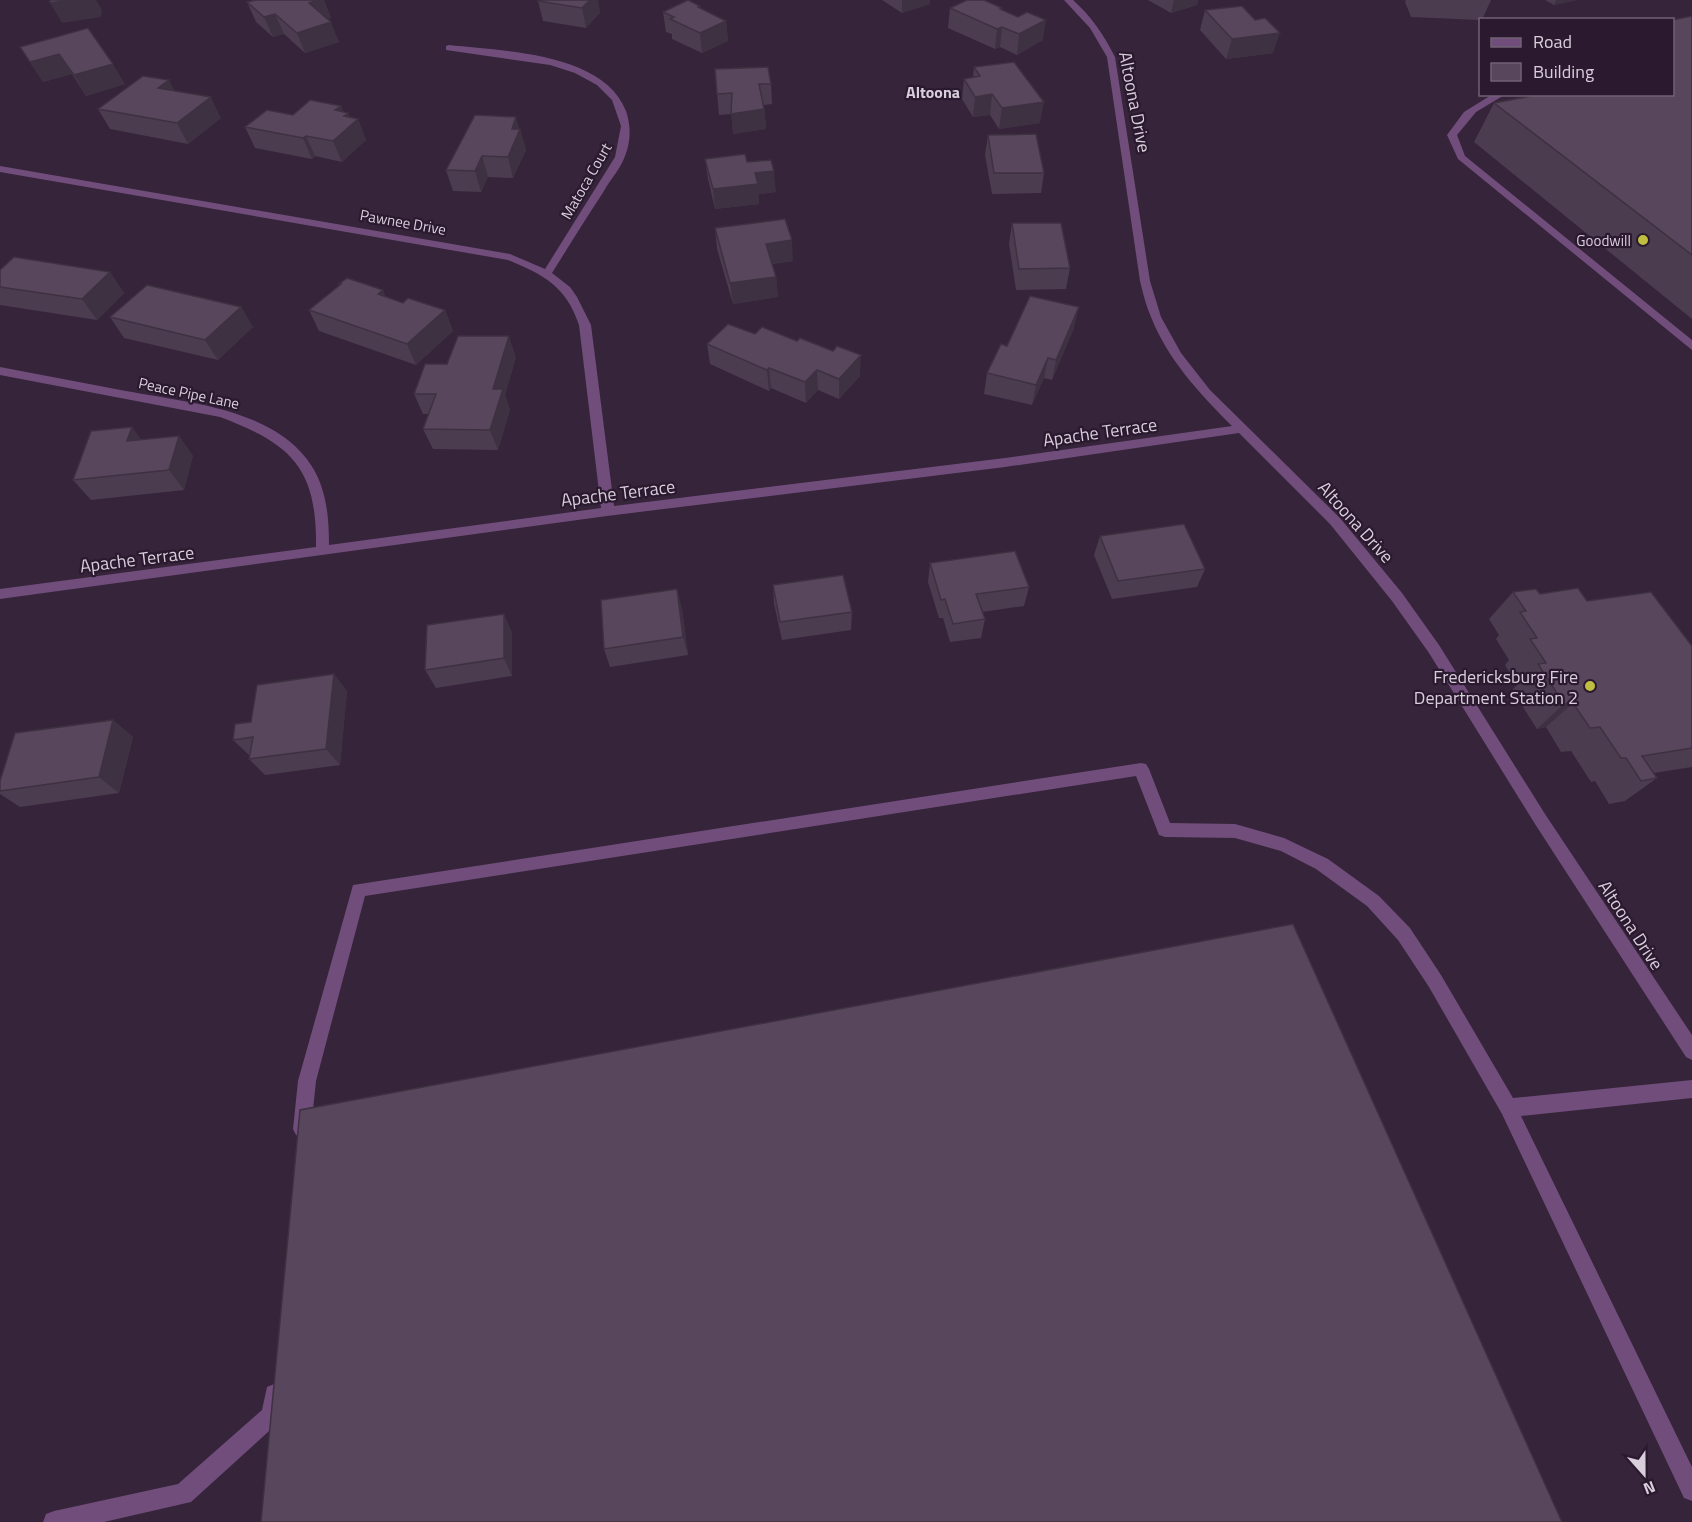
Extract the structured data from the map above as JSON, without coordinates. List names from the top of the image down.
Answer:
{
  "streets": {
    "street": [
      "Altoona Drive",
      "Matoca Court",
      "Pawnee Drive",
      "Peace Pipe Lane",
      "Apache Terrace"
    ]
  },
  "crossings": [
    ["Altoona Drive", "Apache Terrace"],
    ["Matoca Court", "Pawnee Drive"],
    ["Pawnee Drive", "Apache Terrace"],
    ["Peace Pipe Lane", "Apache Terrace"]
  ],
  "districts": ["Altoona"],
  "places": ["Goodwill", "Fredericksburg Fire Department Station 2"],
  "legend": ["Road", "Building"],
  "north": "bottom"
}
